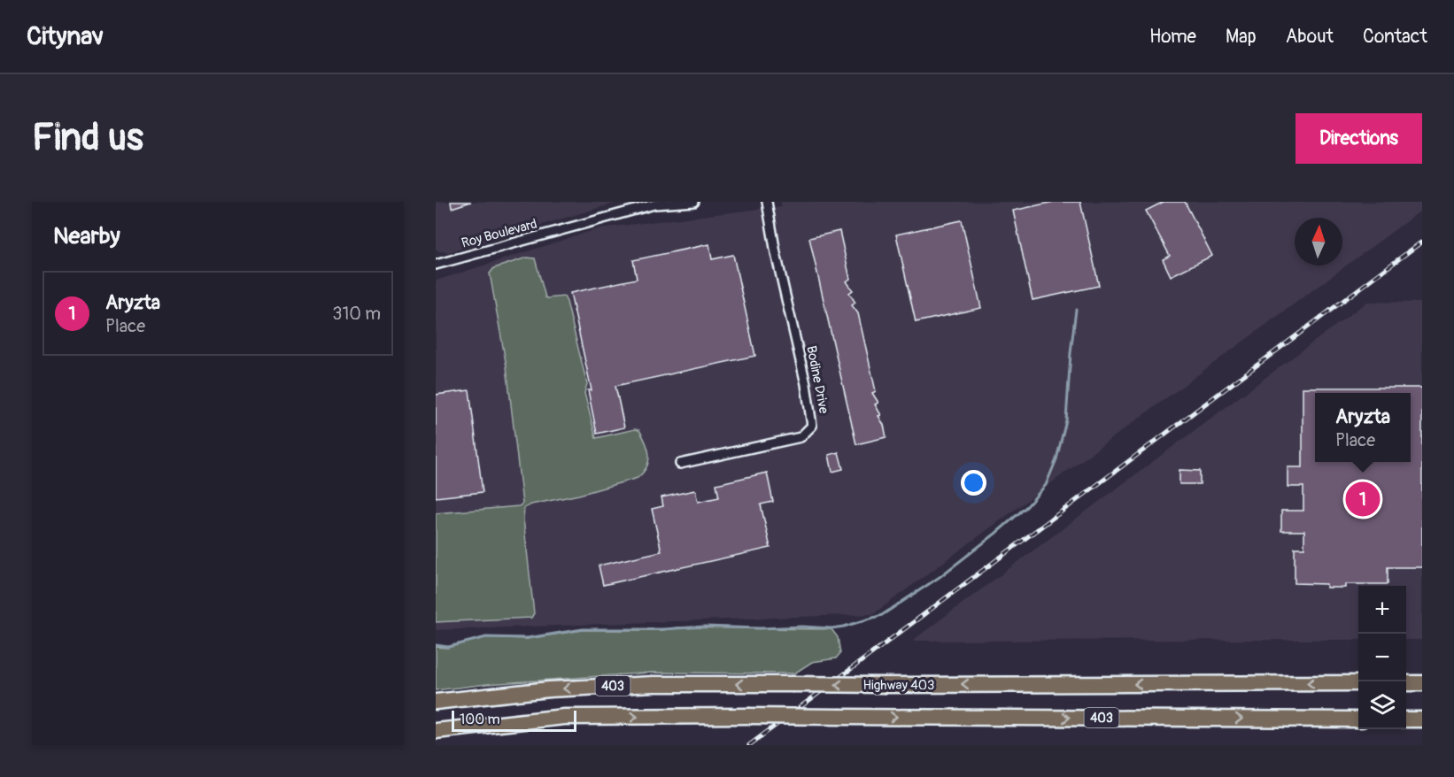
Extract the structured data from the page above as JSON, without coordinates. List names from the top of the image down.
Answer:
{
  "streets": {
    "highway": ["Highway 403", "403"],
    "street": ["Roy Boulevard", "Bodine Drive"]
  },
  "scale_bar": "100 m",
  "north": "top",
  "page": {
    "header": "Citynav",
    "nav": [
      "Home",
      "Map",
      "About",
      "Contact"
    ],
    "buttons": "Directions",
    "title": "Find us",
    "heading": "Nearby",
    "list": [
      {
        "mark": "1",
        "name": "Aryzta",
        "note": "Place",
        "value": "310 m"
      }
    ],
    "popup": ["Aryzta", "Place"],
    "pins": "1",
    "map_buttons": ["+", "−"],
    "scale": "100 m"
  }
}
